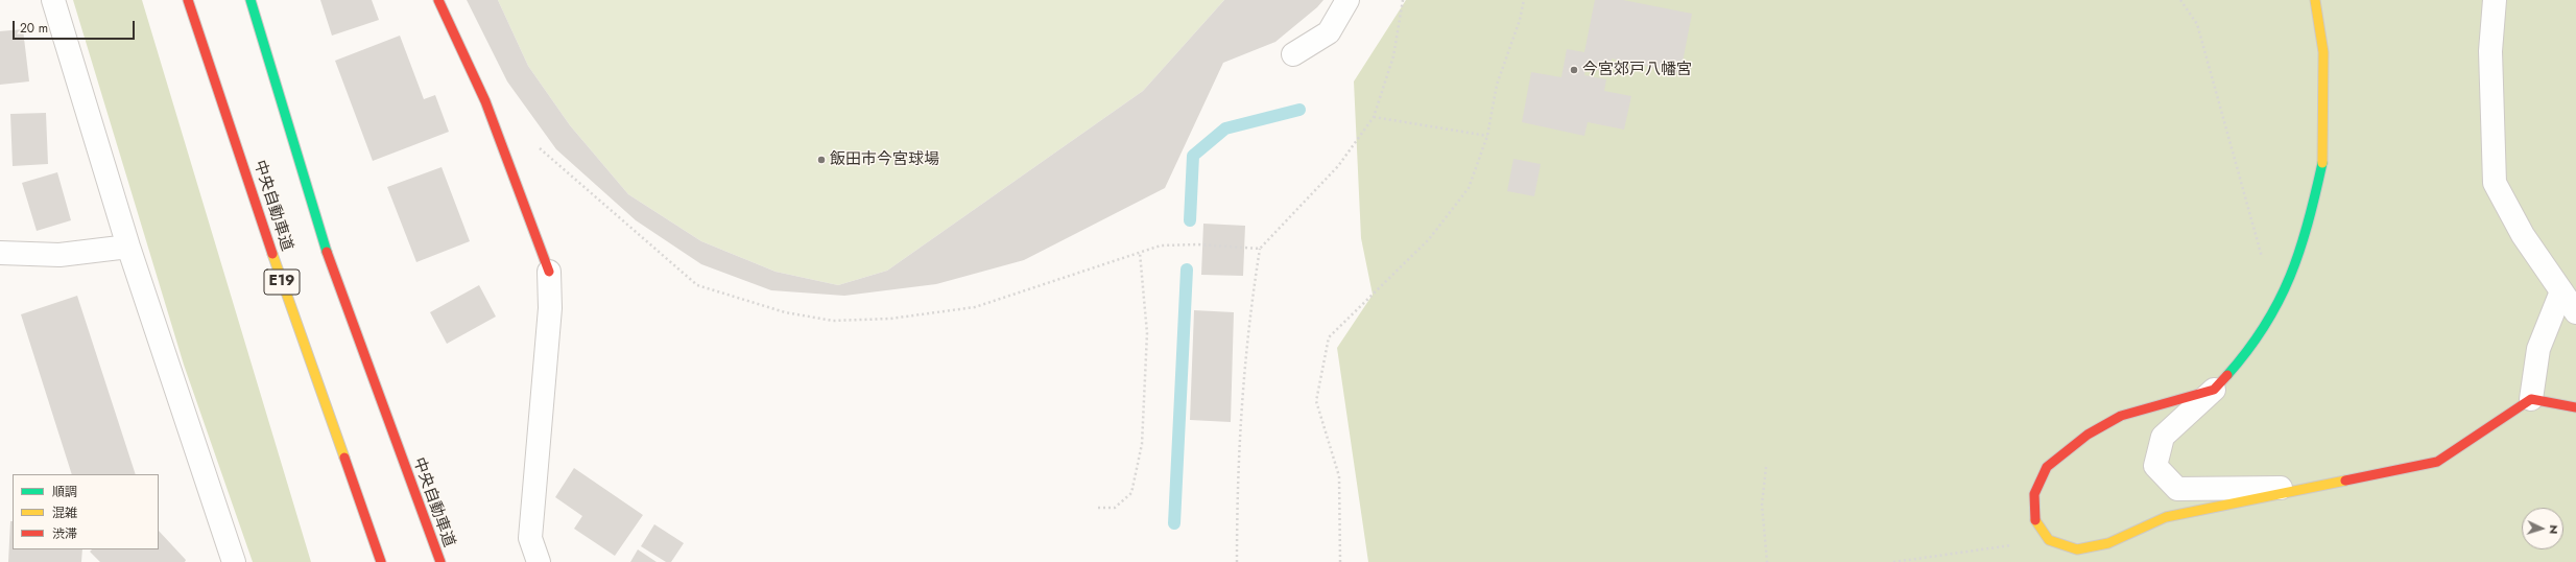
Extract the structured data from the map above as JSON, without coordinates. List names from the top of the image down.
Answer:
{
  "streets": {
    "main road": ["中央自動車道", "E19"]
  },
  "places": ["今宮郊戸八幡宮", "飯田市今宮球場"],
  "legend": ["順調", "混雑", "渋滞"],
  "scale_bar": "20 m",
  "north": "right"
}
